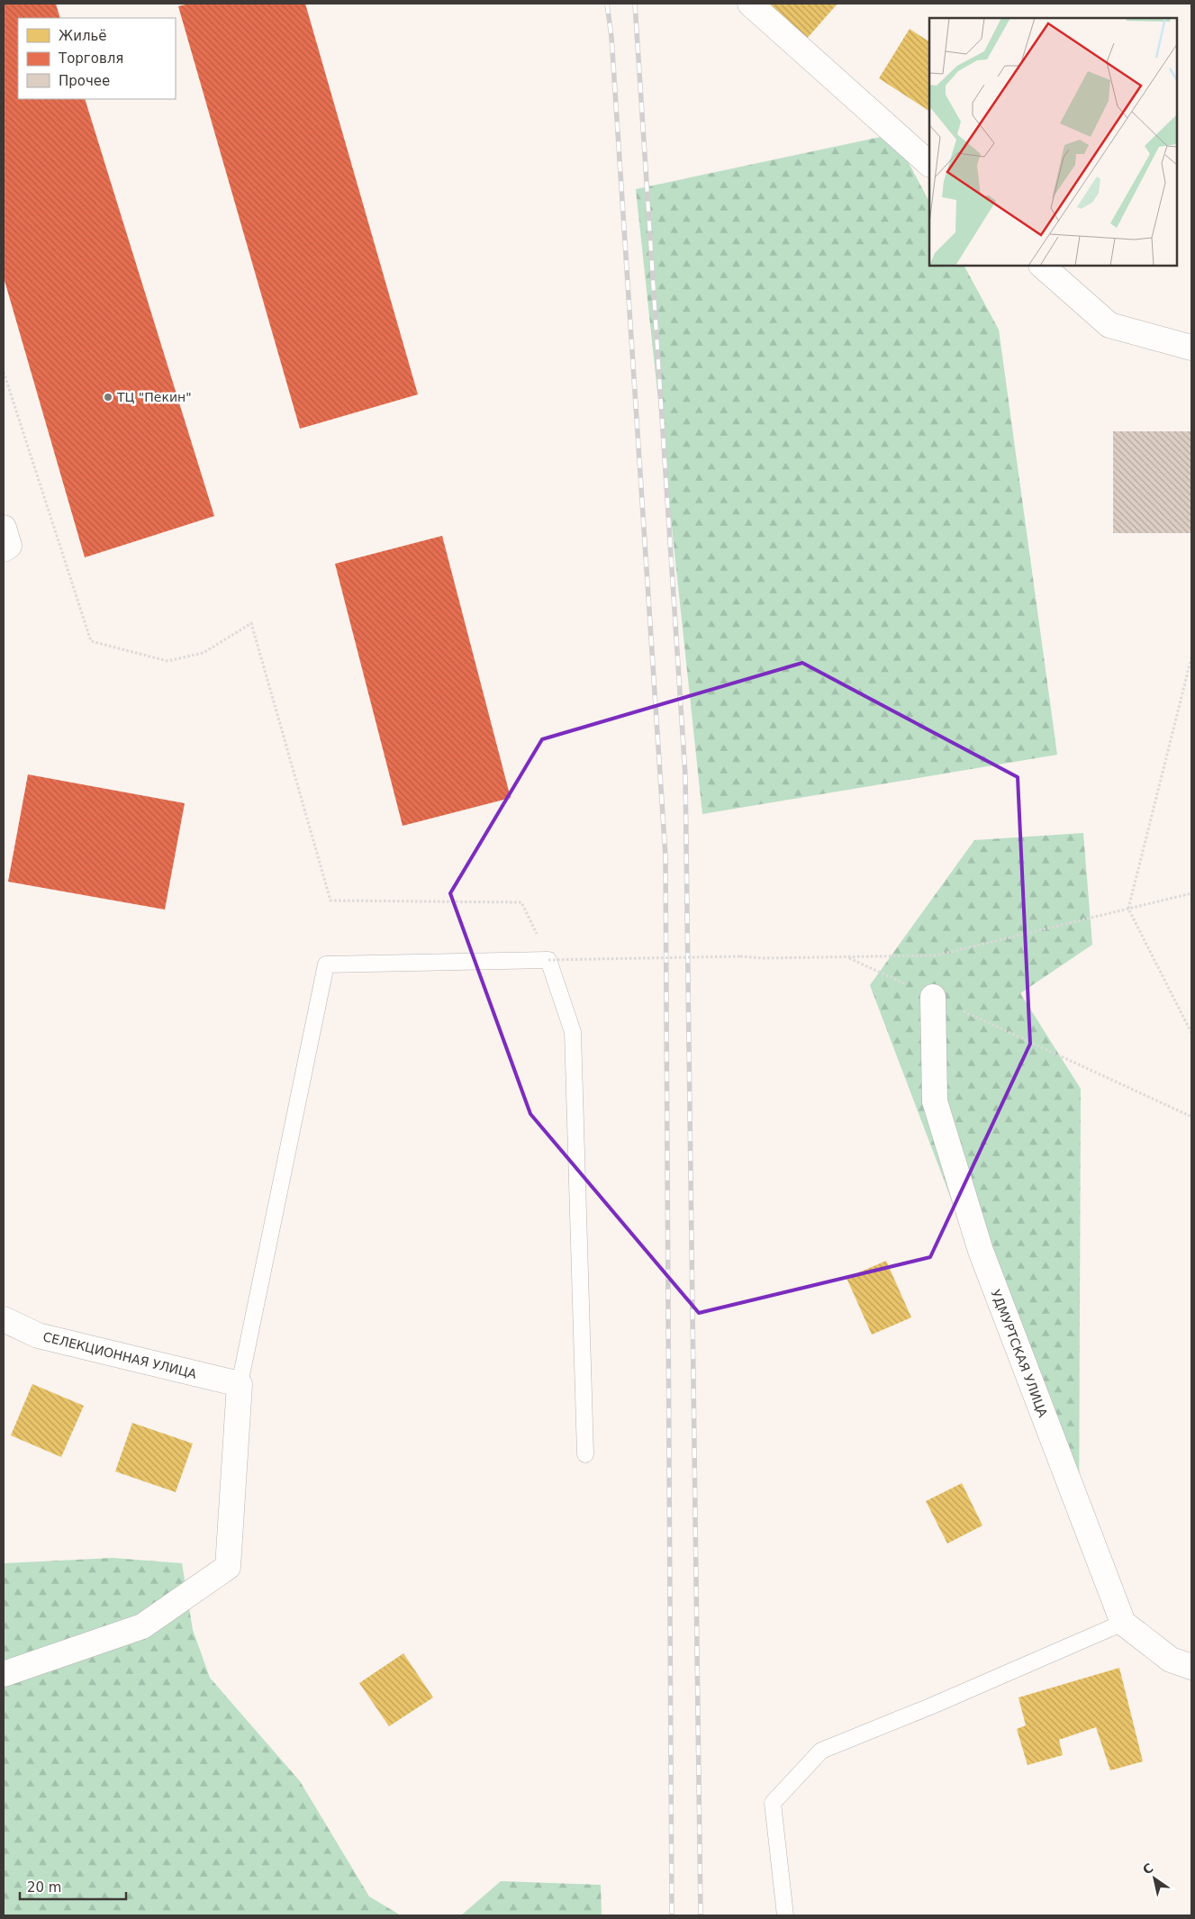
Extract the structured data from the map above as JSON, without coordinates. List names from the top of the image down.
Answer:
{
  "streets": {
    "street": ["УДМУРТСКАЯ УЛИЦА", "СЕЛЕКЦИОННАЯ УЛИЦА"]
  },
  "places": ["ТЦ \"Пекин\""],
  "legend": ["Жильё", "Торговля", "Прочее"],
  "scale_bar": "20 m",
  "north": "top left"
}
